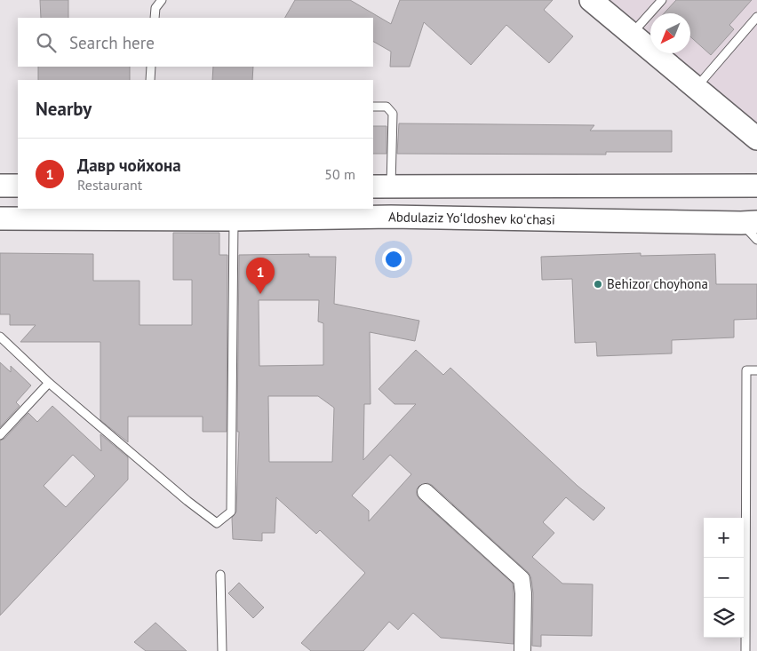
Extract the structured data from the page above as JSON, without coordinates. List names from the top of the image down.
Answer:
{
  "streets": {
    "main road": ["Abdulaziz Yoʻldoshev koʻchasi"]
  },
  "places": ["Behizor choyhona"],
  "north": "bottom left",
  "page": {
    "search": "Search here",
    "heading": "Nearby",
    "list": [
      {
        "mark": "1",
        "name": "Давр чойхона",
        "note": "Restaurant",
        "value": "50 m"
      }
    ],
    "pins": "1",
    "map_buttons": ["+", "−"]
  }
}
